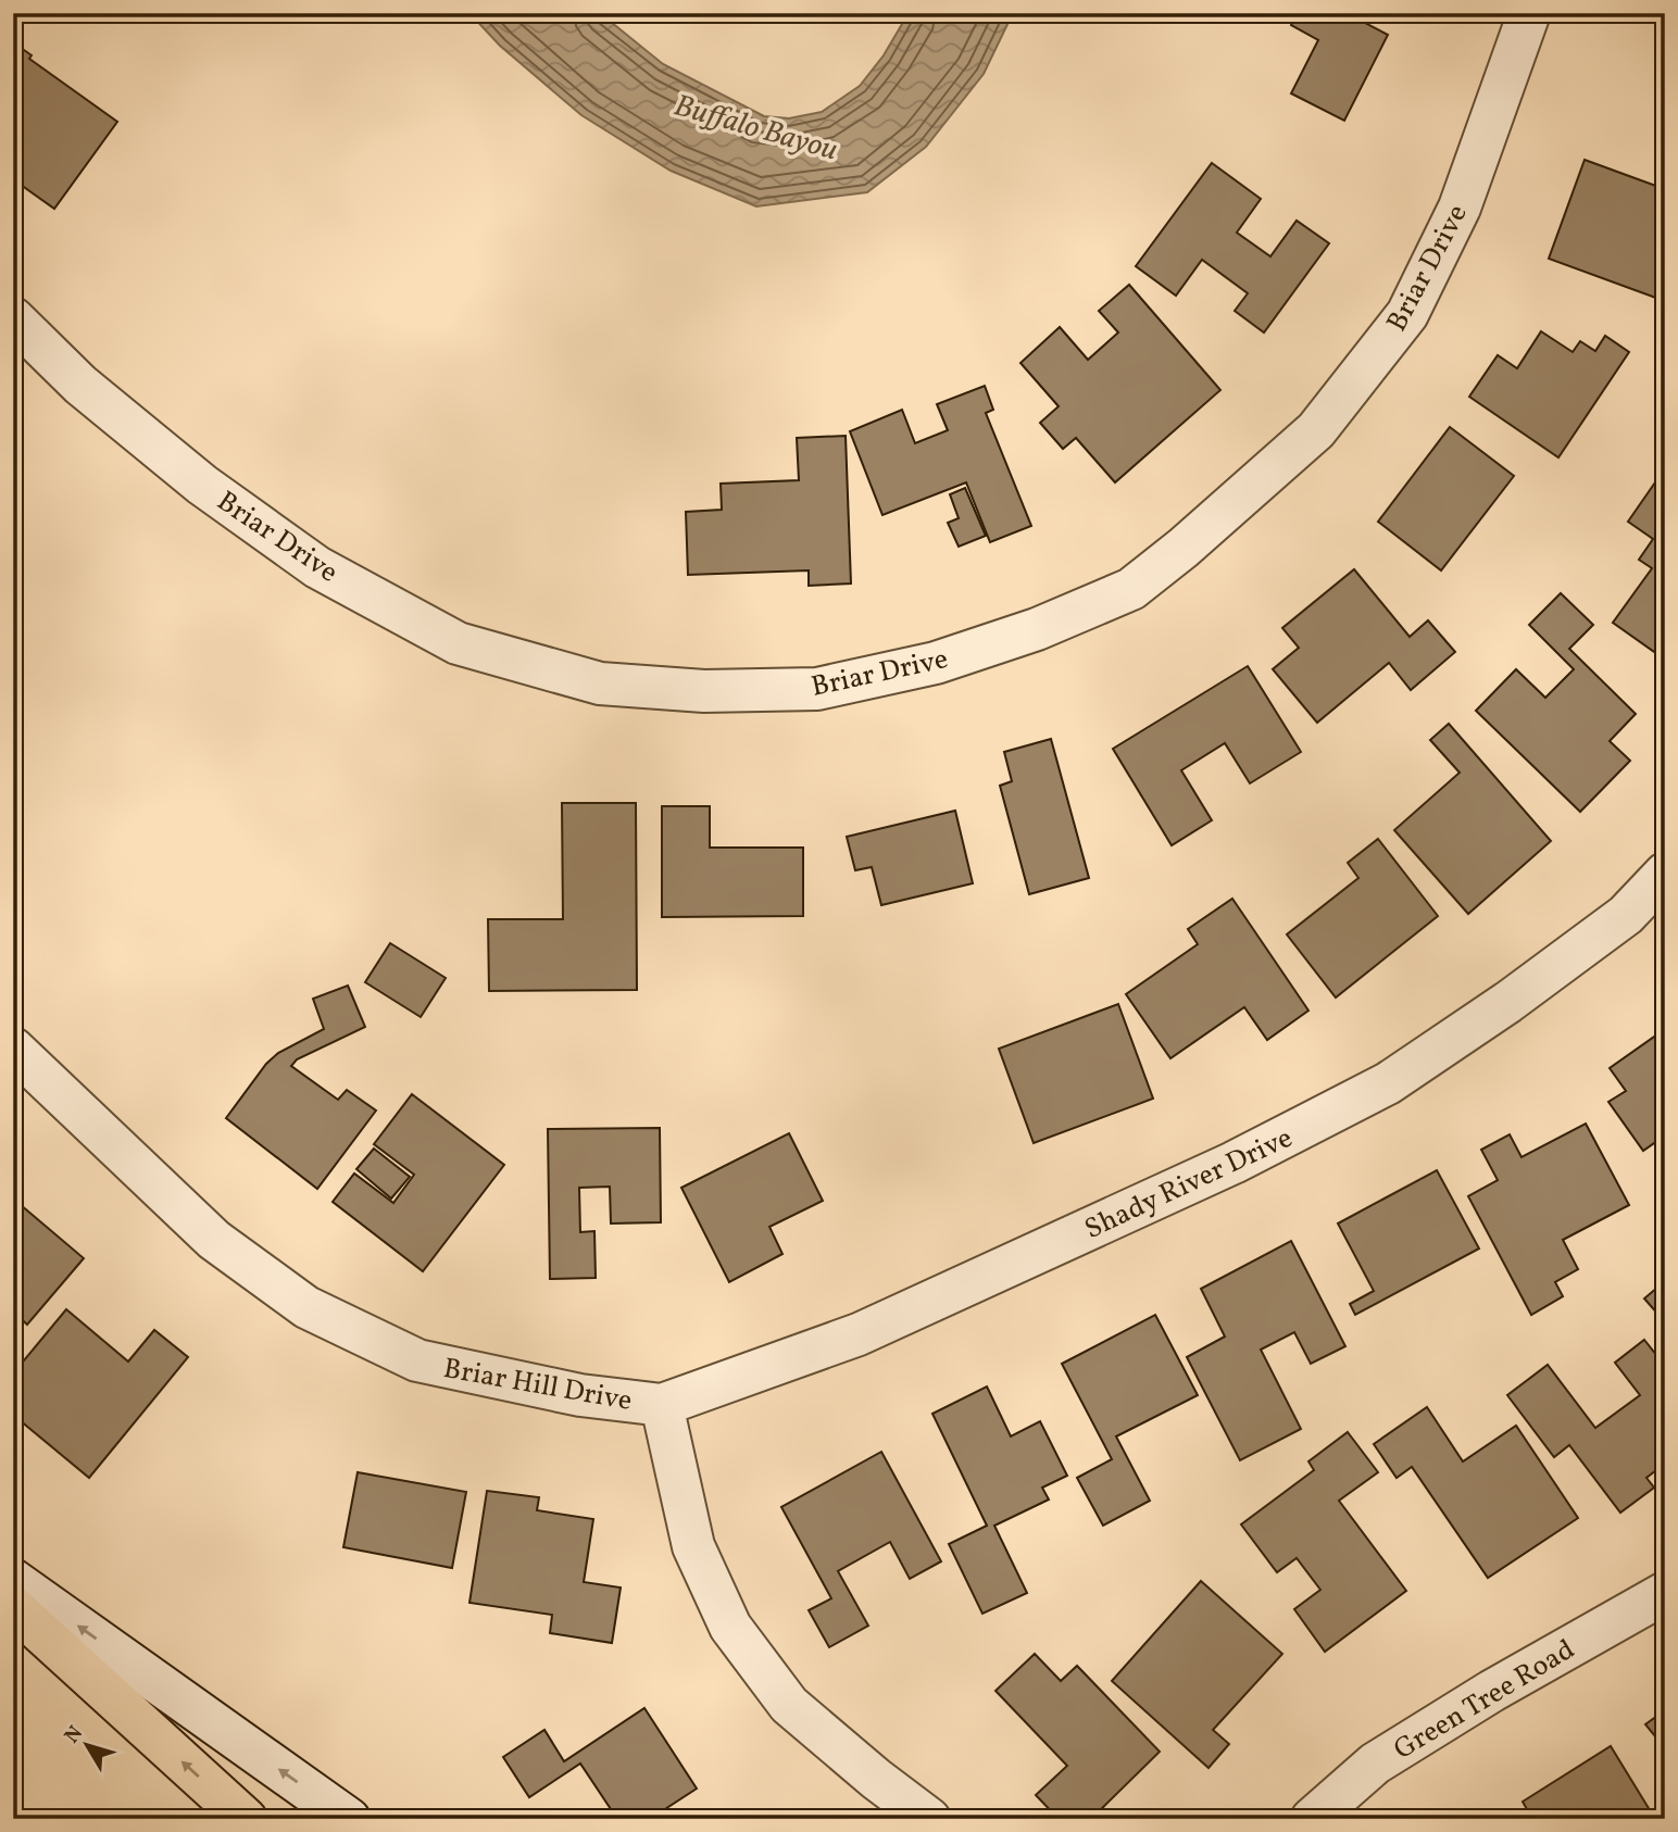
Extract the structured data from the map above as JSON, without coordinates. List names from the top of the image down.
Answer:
{
  "streets": {
    "street": [
      "Briar Drive",
      "Shady River Drive",
      "Briar Hill Drive",
      "Green Tree Road"
    ]
  },
  "crossings": [
    ["Shady River Drive", "Briar Hill Drive"]
  ],
  "water": ["Buffalo Bayou"],
  "north": "top left"
}
